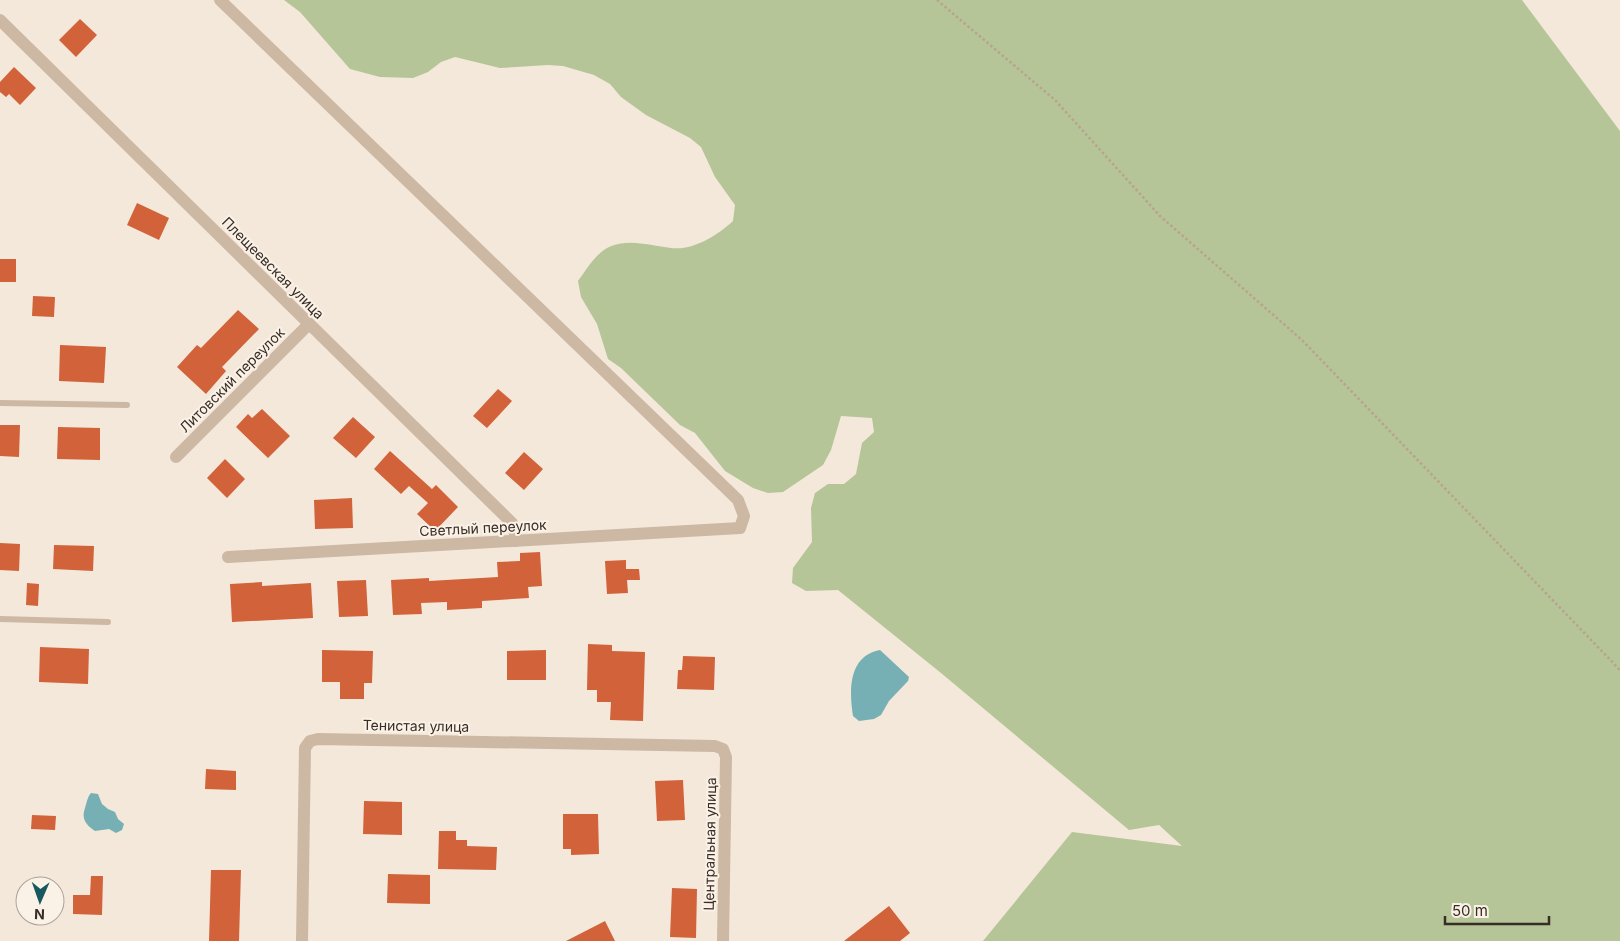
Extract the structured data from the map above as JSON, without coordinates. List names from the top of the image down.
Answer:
{
  "streets": {
    "street": [
      "Плещеевская улица",
      "Литовский переулок",
      "Светлый переулок",
      "Тенистая улица",
      "Центральная улица"
    ]
  },
  "crossings": [
    ["Плещеевская улица", "Литовский переулок"],
    ["Плещеевская улица", "Светлый переулок"],
    ["Тенистая улица", "Центральная улица"]
  ],
  "scale_bar": "50 m",
  "north": "bottom"
}
